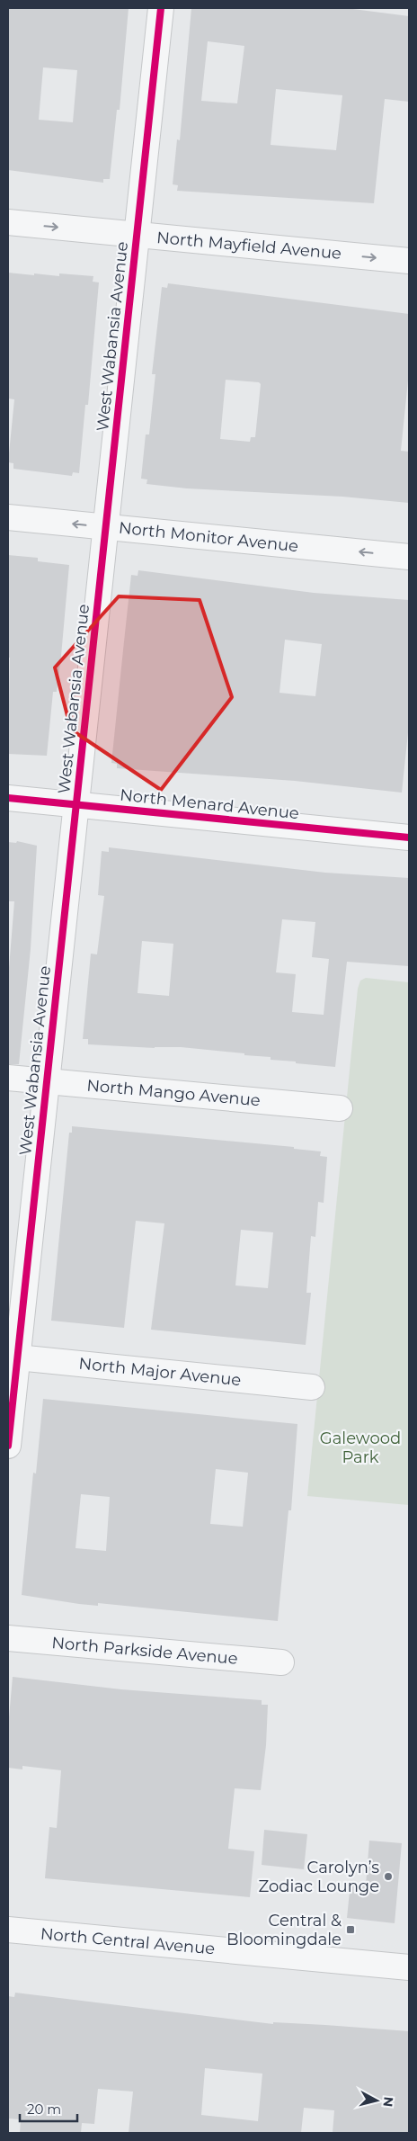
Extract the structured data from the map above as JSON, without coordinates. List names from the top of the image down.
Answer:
{
  "streets": {
    "street": [
      "North Mayfield Avenue",
      "West Wabansia Avenue",
      "North Monitor Avenue",
      "North Menard Avenue",
      "North Mango Avenue",
      "North Major Avenue",
      "North Parkside Avenue",
      "North Central Avenue"
    ]
  },
  "crossings": [
    ["North Mayfield Avenue", "West Wabansia Avenue"],
    ["West Wabansia Avenue", "North Monitor Avenue"],
    ["West Wabansia Avenue", "North Menard Avenue"],
    ["West Wabansia Avenue", "North Mango Avenue"],
    ["West Wabansia Avenue", "North Major Avenue"]
  ],
  "one_way": ["North Mayfield Avenue", "North Monitor Avenue"],
  "parks": ["Galewood Park"],
  "places": {
    "other": ["Carolyn’s Zodiac Lounge"],
    "transit": ["Central & Bloomingdale"]
  },
  "scale_bar": "20 m",
  "north": "right"
}
